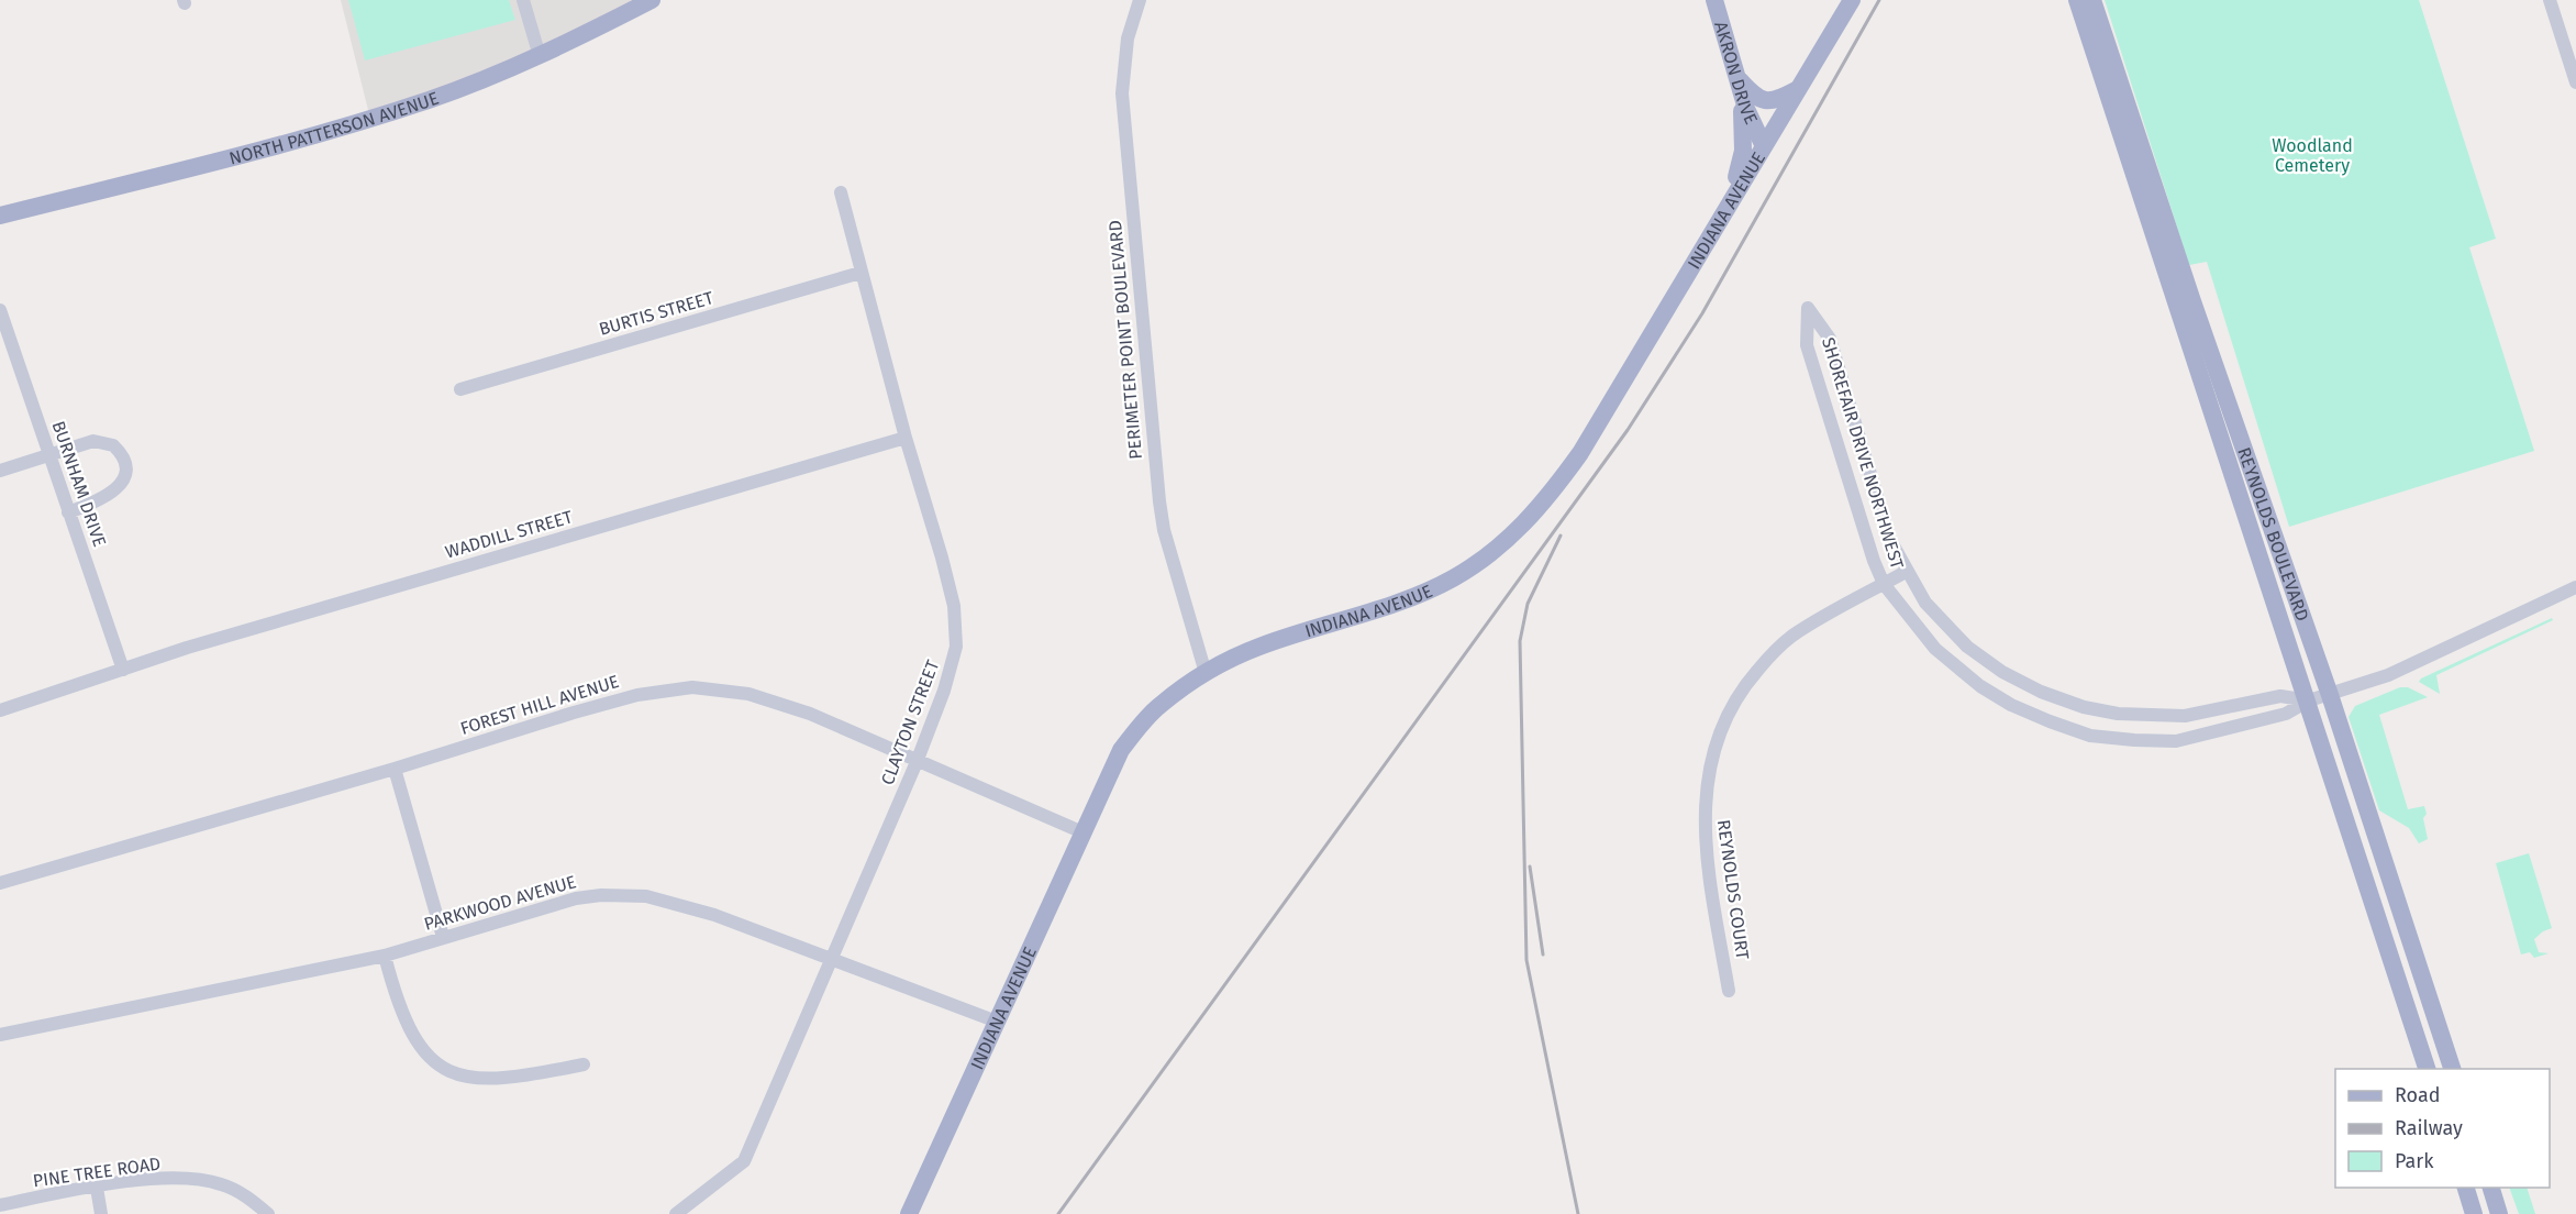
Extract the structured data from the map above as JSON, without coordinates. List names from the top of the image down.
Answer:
{
  "streets": {
    "main road": [
      "AKRON DRIVE",
      "NORTH PATTERSON AVENUE",
      "INDIANA AVENUE",
      "REYNOLDS BOULEVARD"
    ],
    "street": [
      "BURTIS STREET",
      "PERIMETER POINT BOULEVARD",
      "SHOREFAIR DRIVE NORTHWEST",
      "BURNHAM DRIVE",
      "WADDILL STREET",
      "FOREST HILL AVENUE",
      "CLAYTON STREET",
      "REYNOLDS COURT",
      "PARKWOOD AVENUE",
      "PINE TREE ROAD"
    ]
  },
  "crossings": [
    ["AKRON DRIVE", "INDIANA AVENUE"],
    ["INDIANA AVENUE", "PERIMETER POINT BOULEVARD"],
    ["INDIANA AVENUE", "FOREST HILL AVENUE"],
    ["INDIANA AVENUE", "PARKWOOD AVENUE"],
    ["BURTIS STREET", "CLAYTON STREET"],
    ["SHOREFAIR DRIVE NORTHWEST", "REYNOLDS BOULEVARD"],
    ["SHOREFAIR DRIVE NORTHWEST", "REYNOLDS COURT"],
    ["BURNHAM DRIVE", "WADDILL STREET"],
    ["WADDILL STREET", "CLAYTON STREET"],
    ["FOREST HILL AVENUE", "CLAYTON STREET"],
    ["CLAYTON STREET", "PARKWOOD AVENUE"]
  ],
  "parks": ["Woodland Cemetery"],
  "legend": ["Road", "Railway", "Park"]
}
